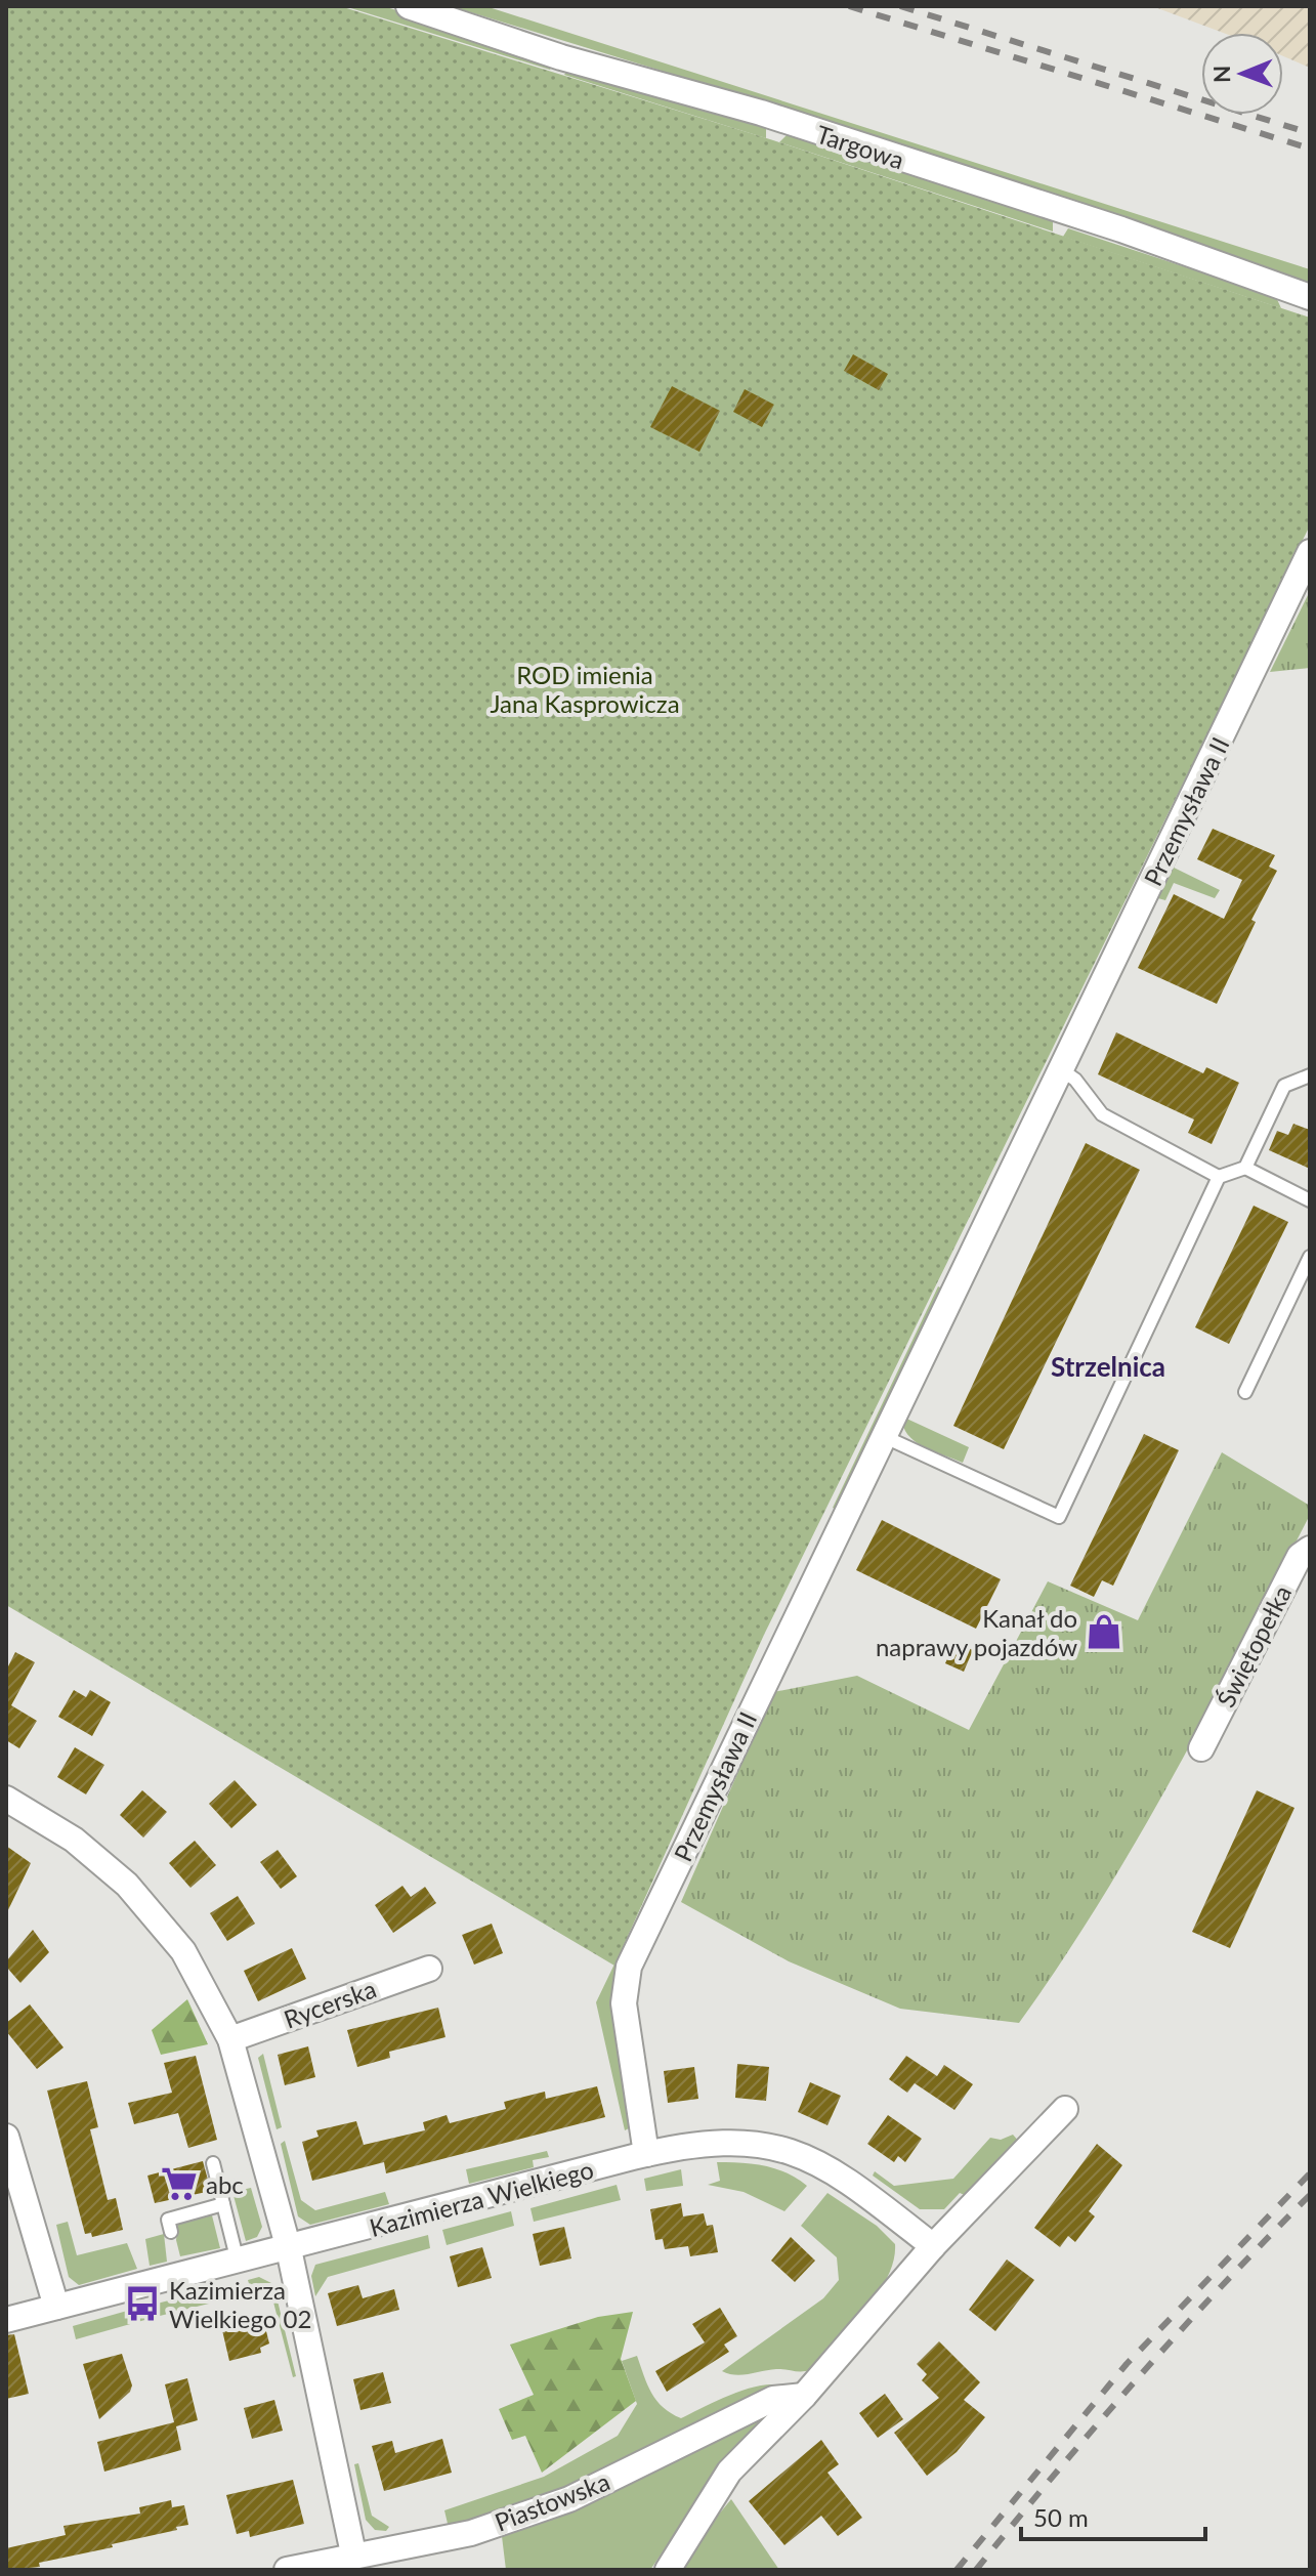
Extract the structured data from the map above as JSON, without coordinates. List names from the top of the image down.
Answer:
{
  "streets": {
    "street": [
      "Targowa",
      "Przemysława II",
      "Świętopełka",
      "Rycerska",
      "Kazimierza Wielkiego",
      "Piastowska"
    ]
  },
  "crossings": [
    ["Przemysława II", "Kazimierza Wielkiego"]
  ],
  "districts": ["Strzelnica"],
  "parks": ["ROD imienia Jana Kasprowicza"],
  "places": {
    "shop": ["Kanał do naprawy pojazdów"],
    "supermarket": ["abc"],
    "bus stop": ["Kazimierza Wielkiego 02"]
  },
  "scale_bar": "50 m",
  "north": "left"
}
